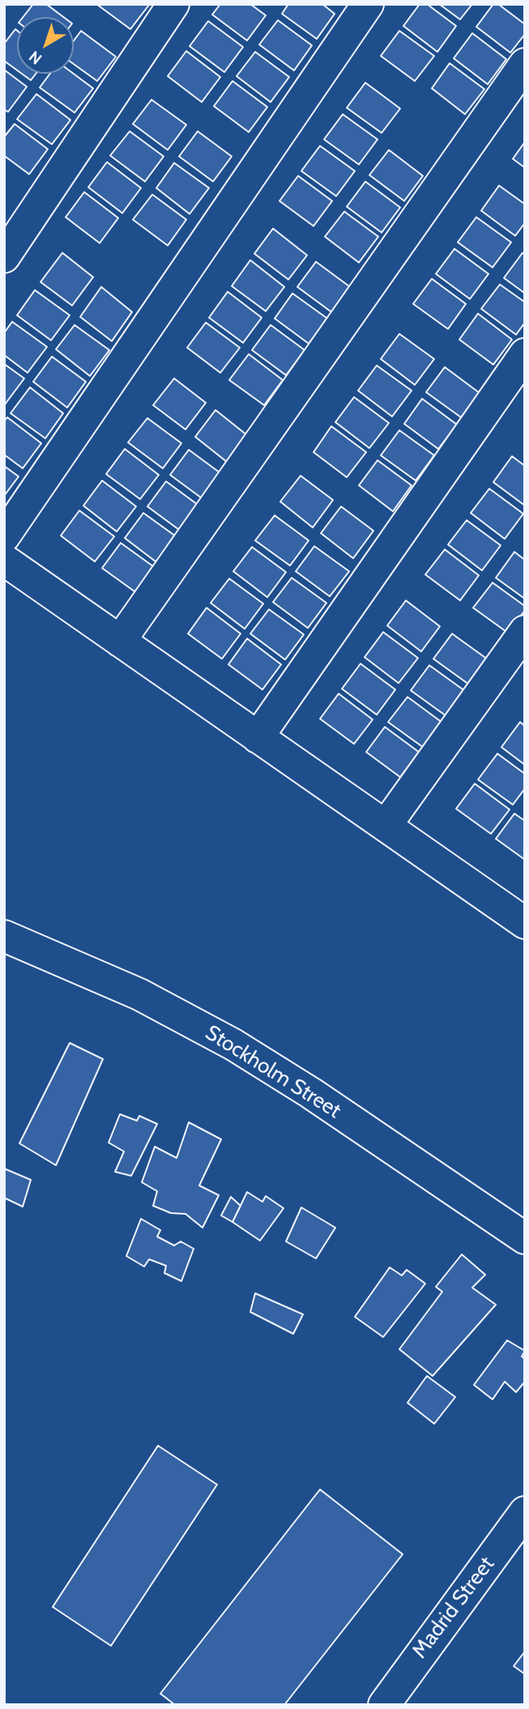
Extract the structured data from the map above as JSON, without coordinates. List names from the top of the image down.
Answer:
{
  "streets": {
    "street": ["Stockholm Street", "Madrid Street"]
  },
  "north": "bottom left"
}
